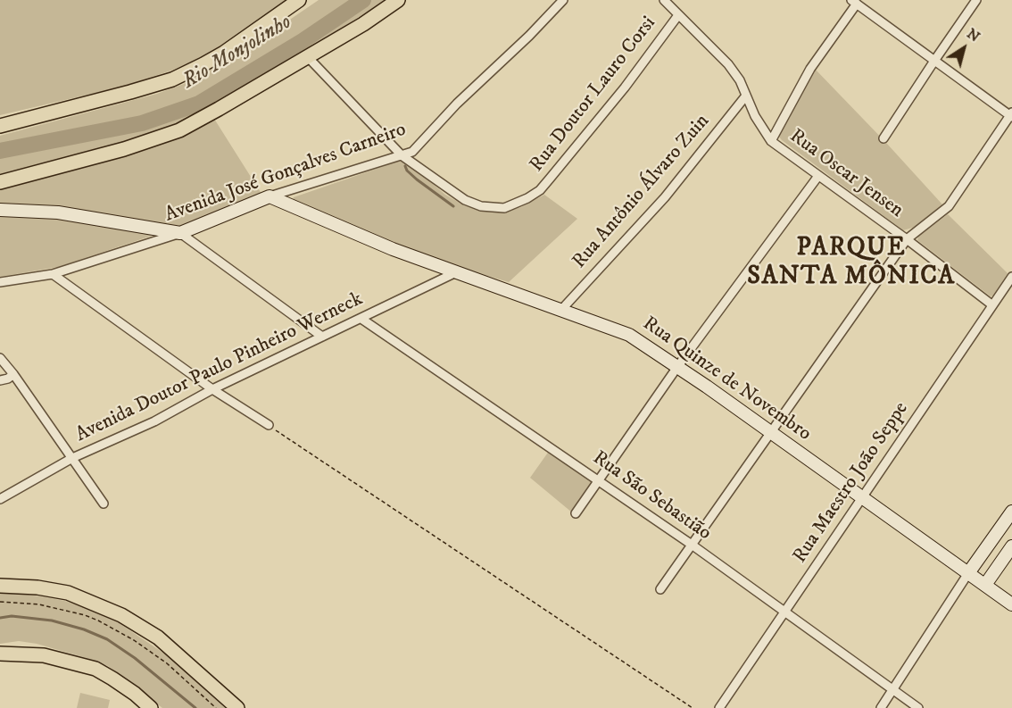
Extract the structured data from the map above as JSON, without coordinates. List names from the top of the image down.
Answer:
{
  "streets": {
    "main road": ["Avenida José Gonçalves Carneiro", "Rua Quinze de Novembro"],
    "street": [
      "Rua Doutor Lauro Corsi",
      "Rua Oscar Jensen",
      "Rua Antônio Álvaro Zuin",
      "Avenida Doutor Paulo Pinheiro Werneck",
      "Rua Maestro João Seppe",
      "Rua São Sebastião"
    ]
  },
  "crossings": [
    ["Rua Doutor Lauro Corsi", "Avenida José Gonçalves Carneiro"],
    ["Rua Doutor Lauro Corsi", "Rua Oscar Jensen"],
    ["Avenida José Gonçalves Carneiro", "Rua Quinze de Novembro"],
    ["Rua Oscar Jensen", "Rua Antônio Álvaro Zuin"],
    ["Rua Oscar Jensen", "Rua Maestro João Seppe"],
    ["Rua Antônio Álvaro Zuin", "Rua Quinze de Novembro"],
    ["Avenida Doutor Paulo Pinheiro Werneck", "Rua Quinze de Novembro"],
    ["Avenida Doutor Paulo Pinheiro Werneck", "Rua São Sebastião"],
    ["Rua Quinze de Novembro", "Rua Maestro João Seppe"],
    ["Rua Maestro João Seppe", "Rua São Sebastião"]
  ],
  "districts": ["PARQUE SANTA MÔNICA"],
  "water": ["Rio Monjolinho"],
  "north": "top right"
}
